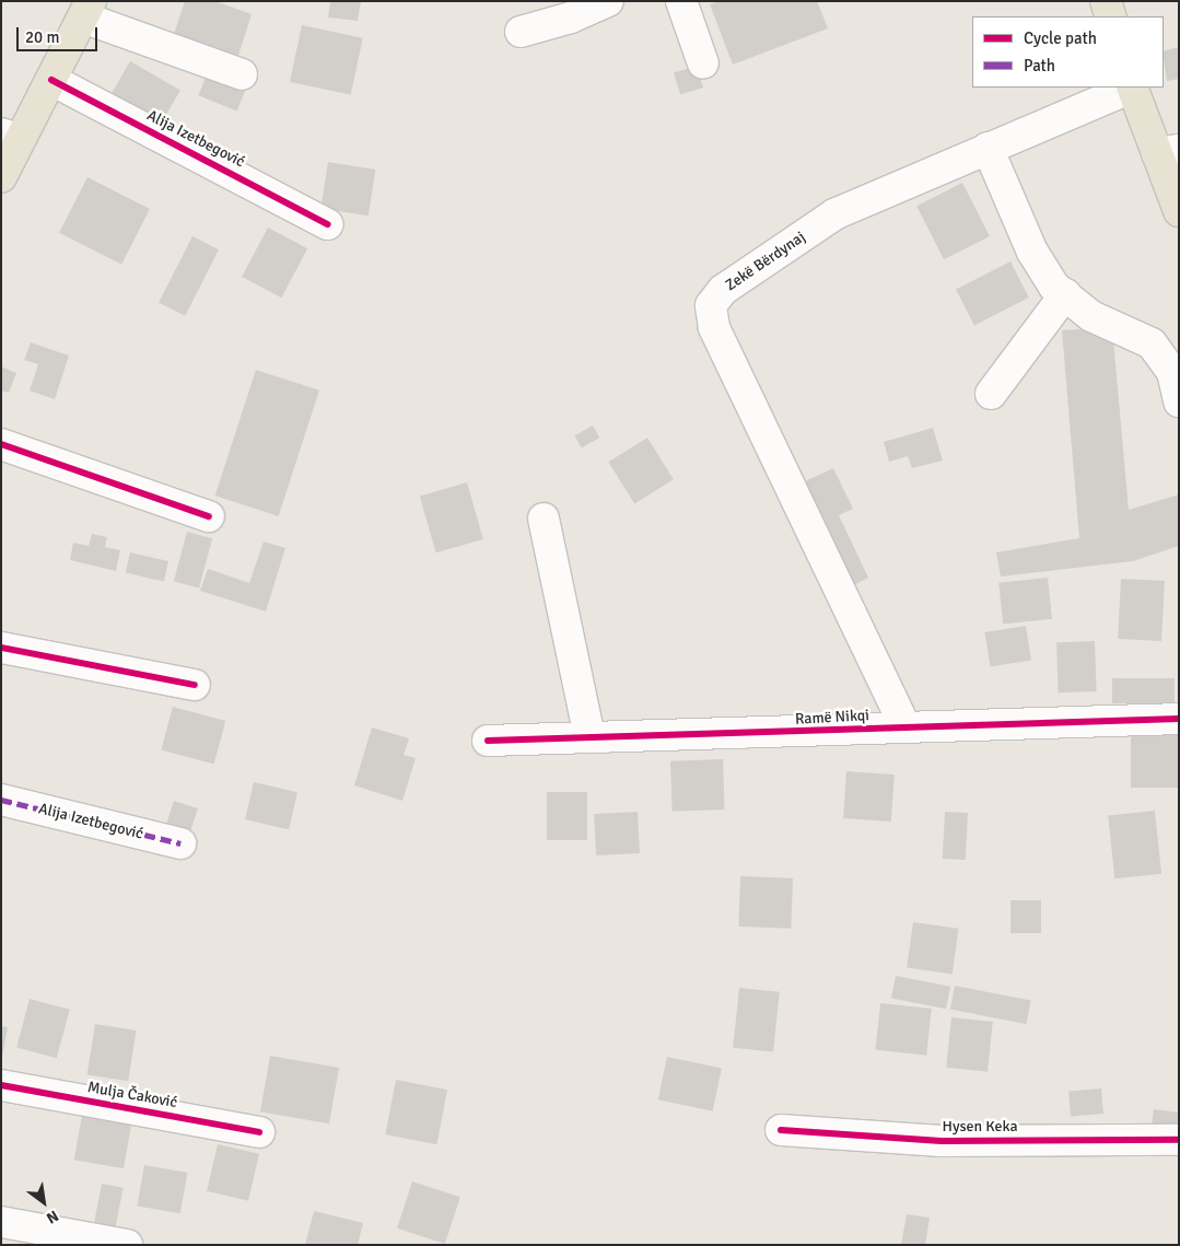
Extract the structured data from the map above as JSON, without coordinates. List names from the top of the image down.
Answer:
{
  "streets": {
    "main road": ["Zekë Bërdynaj"],
    "street": [
      "Alija Izetbegović",
      "Ramë Nikqi",
      "Mulja Čaković",
      "Hysen Keka"
    ]
  },
  "crossings": [
    ["Zekë Bërdynaj", "Ramë Nikqi"]
  ],
  "legend": ["Cycle path", "Path"],
  "scale_bar": "20 m",
  "north": "bottom right"
}
